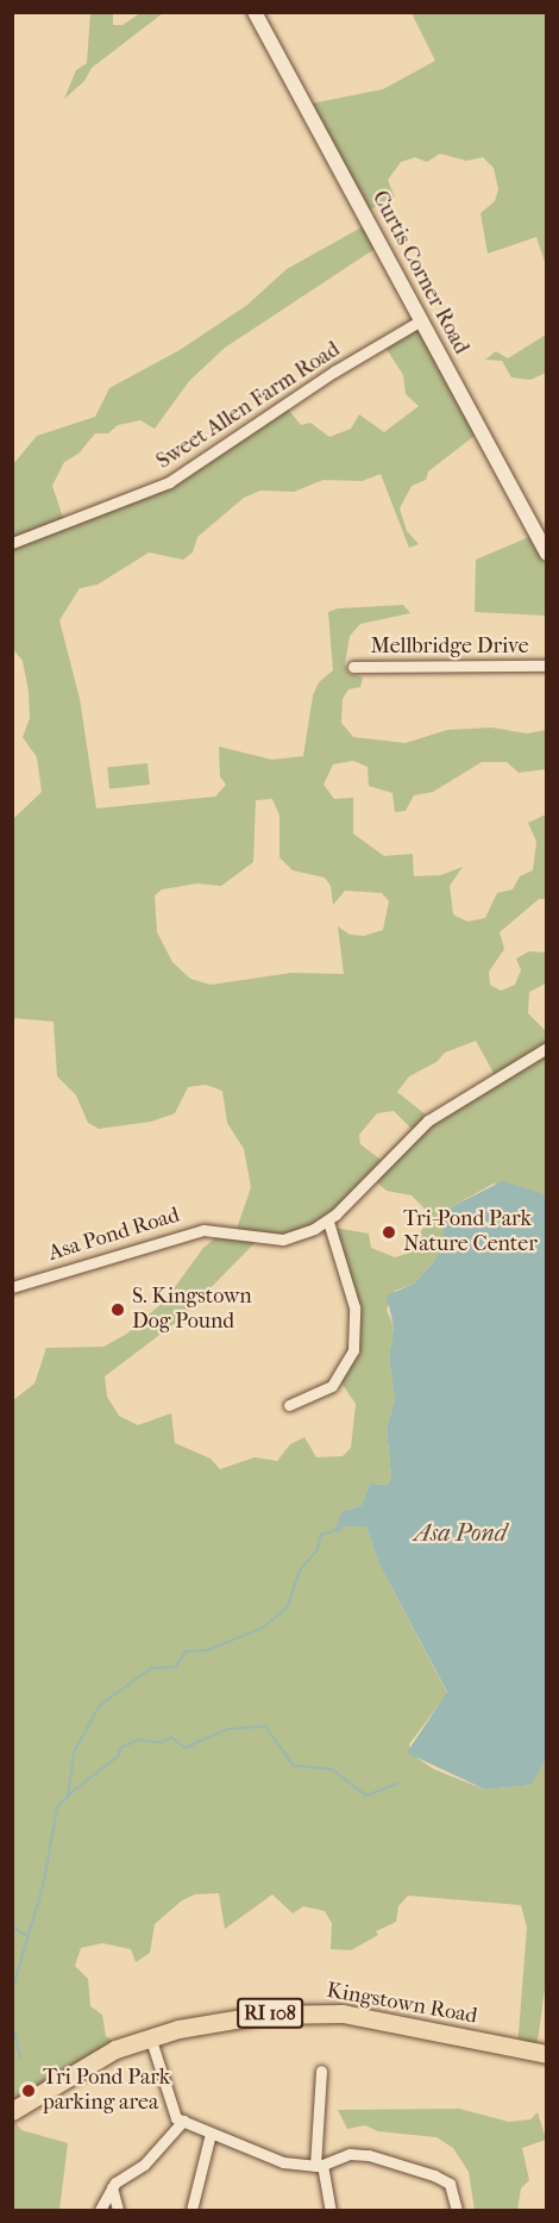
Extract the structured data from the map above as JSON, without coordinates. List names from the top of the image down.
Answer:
{
  "streets": {
    "main road": ["Kingstown Road", "RI 108"],
    "street": [
      "Curtis Corner Road",
      "Sweet Allen Farm Road",
      "Mellbridge Drive",
      "Asa Pond Road"
    ]
  },
  "crossings": [
    ["Curtis Corner Road", "Sweet Allen Farm Road"]
  ],
  "water": ["Asa Pond"],
  "places": ["Tri-Pond Park Nature Center", "S. Kingstown Dog Pound", "Tri Pond Park parking area"]
}
